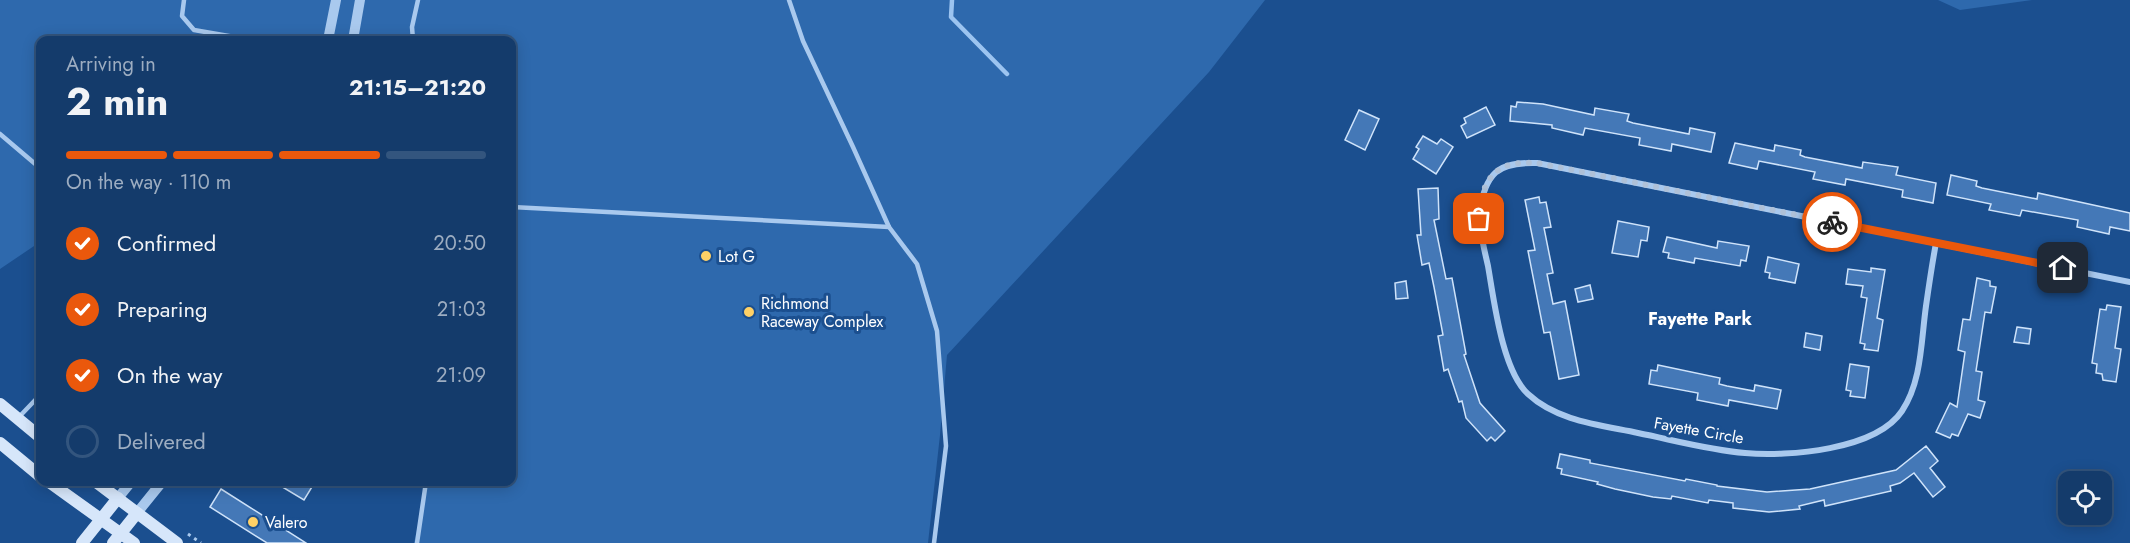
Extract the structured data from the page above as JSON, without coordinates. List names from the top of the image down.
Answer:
{
  "streets": {
    "street": ["Fayette Circle"]
  },
  "districts": ["Fayette Park"],
  "places": ["Lot G", "Richmond Raceway Complex", "Valero"],
  "page": {
    "heading": ["2 min", "Arriving in", "21:15–21:20"],
    "bar": "On the way · 110 m",
    "list": [
      ["Confirmed", "20:50"],
      ["Preparing", "21:03"],
      ["On the way", "21:09"],
      "Delivered"
    ]
  }
}
